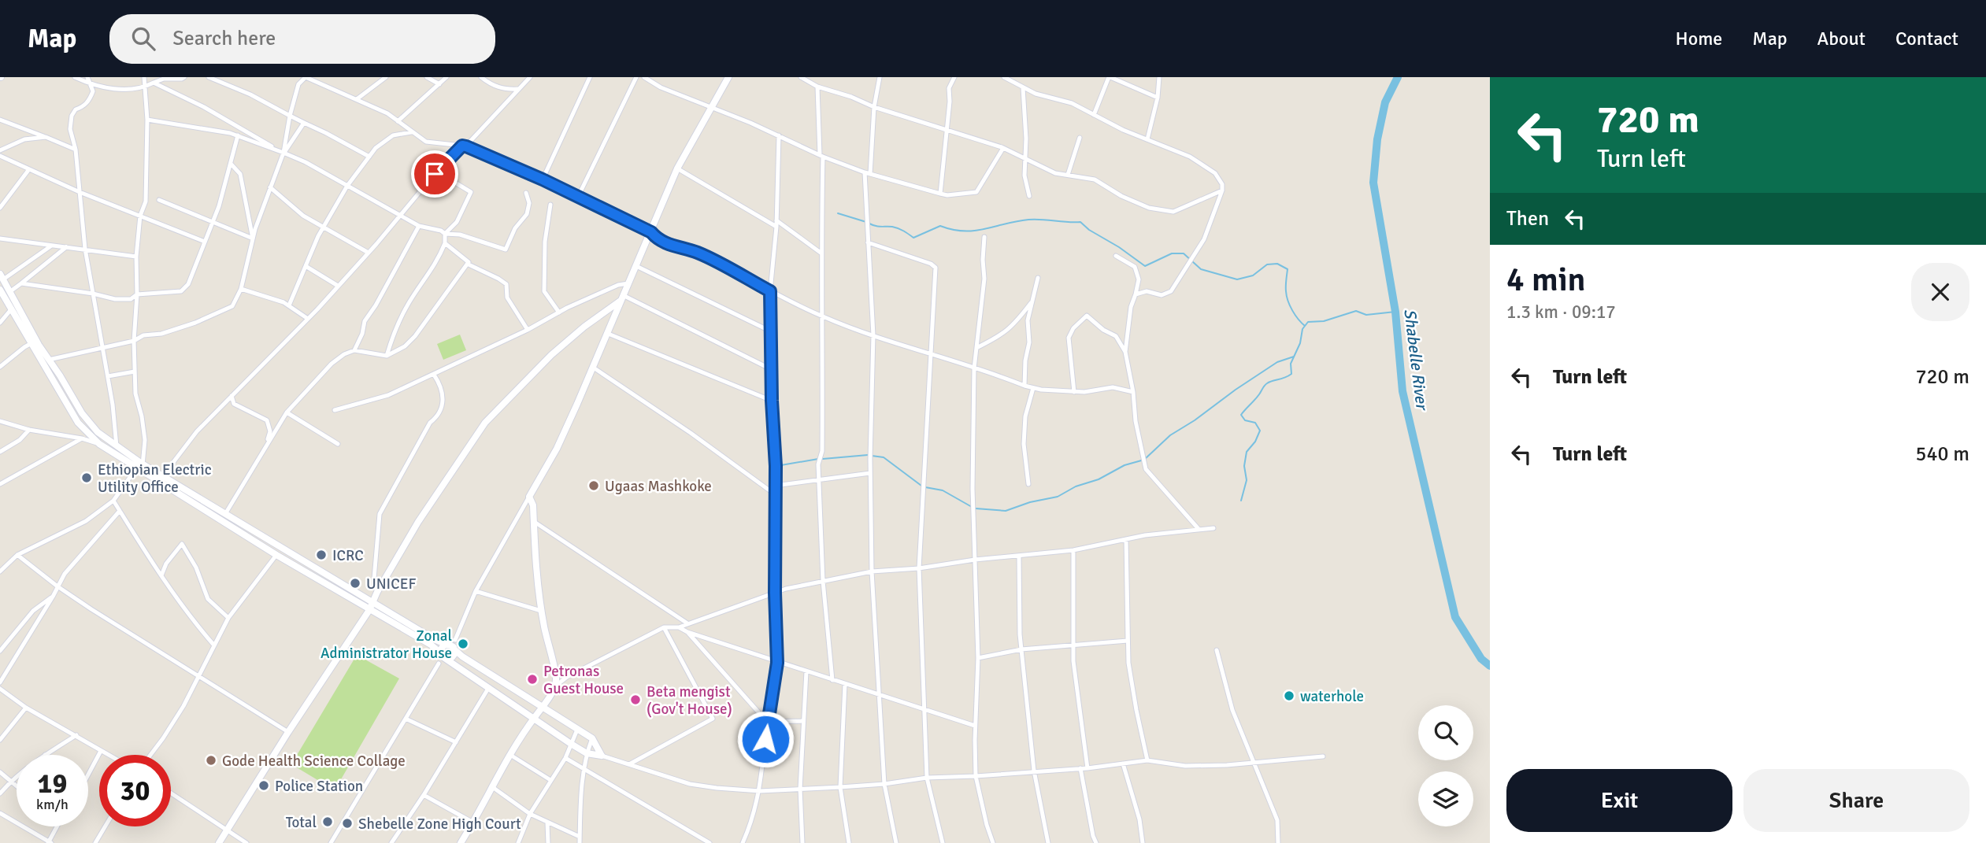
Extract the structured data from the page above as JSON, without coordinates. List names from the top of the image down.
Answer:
{
  "water": ["Shabelle River"],
  "places": [
    "Ethiopian Electric Utility Office",
    "Ugaas Mashkoke",
    "ICRC",
    "UNICEF",
    "Zonal Administrator House",
    "Petronas Guest House",
    "waterhole",
    "Beta mengist (Gov't House)",
    "Gode Health Science Collage",
    "Police Station",
    "Total",
    "Shebelle Zone High Court"
  ],
  "page": {
    "header": "Map",
    "search": "Search here",
    "nav": [
      "Home",
      "Map",
      "About",
      "Contact"
    ],
    "turn": ["720 m", "Turn left"],
    "then": "Then",
    "heading": ["4 min", "1.3 km · 09:17"],
    "list": [
      {
        "name": "Turn left",
        "value": "720 m"
      },
      {
        "name": "Turn left",
        "value": "540 m"
      }
    ],
    "speed": "19 km/h",
    "limit": "30",
    "buttons": ["Exit", "Share"]
  }
}
